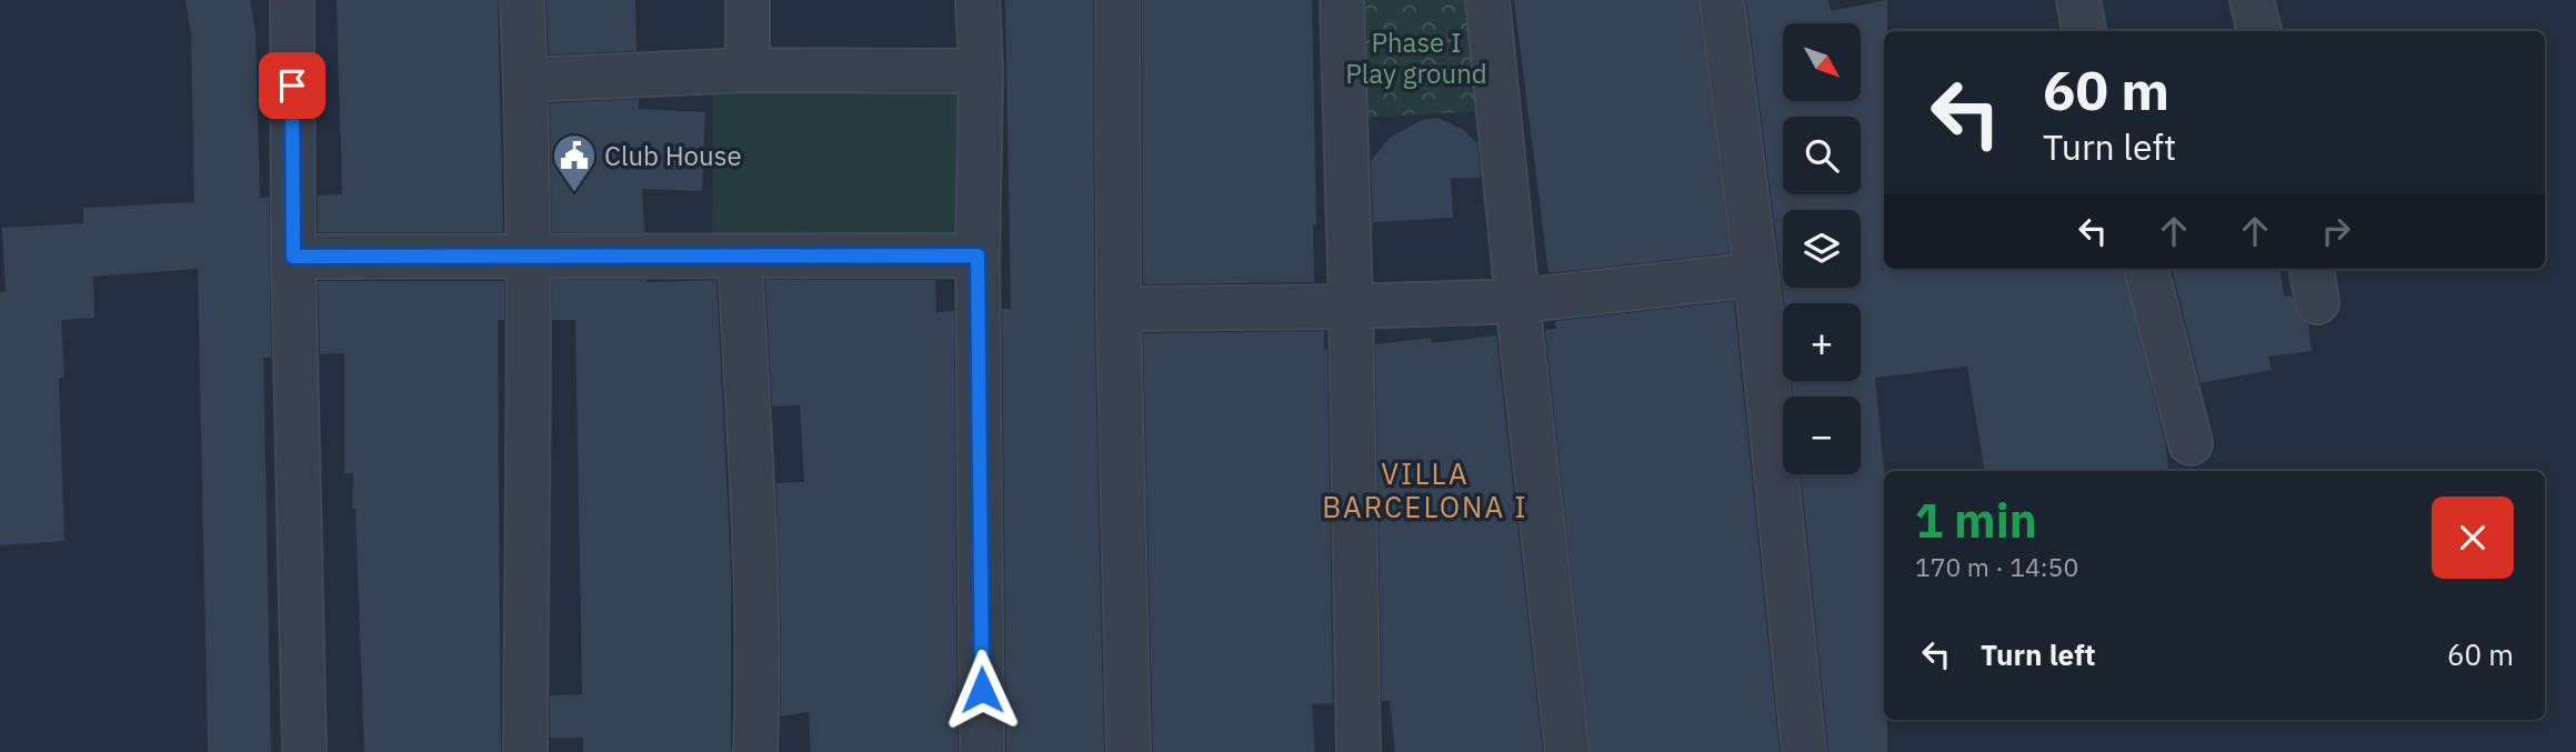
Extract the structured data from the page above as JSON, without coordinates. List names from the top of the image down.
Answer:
{
  "districts": ["VILLA BARCELONA I"],
  "parks": ["Phase I Play ground"],
  "places": {
    "public building": ["Club House"]
  },
  "north": "bottom right",
  "page": {
    "map_buttons": ["+", "−"],
    "turn": ["60 m", "Turn left"],
    "heading": ["1 min", "170 m · 14:50"],
    "list": [
      {
        "name": "Turn left",
        "value": "60 m"
      }
    ]
  }
}
